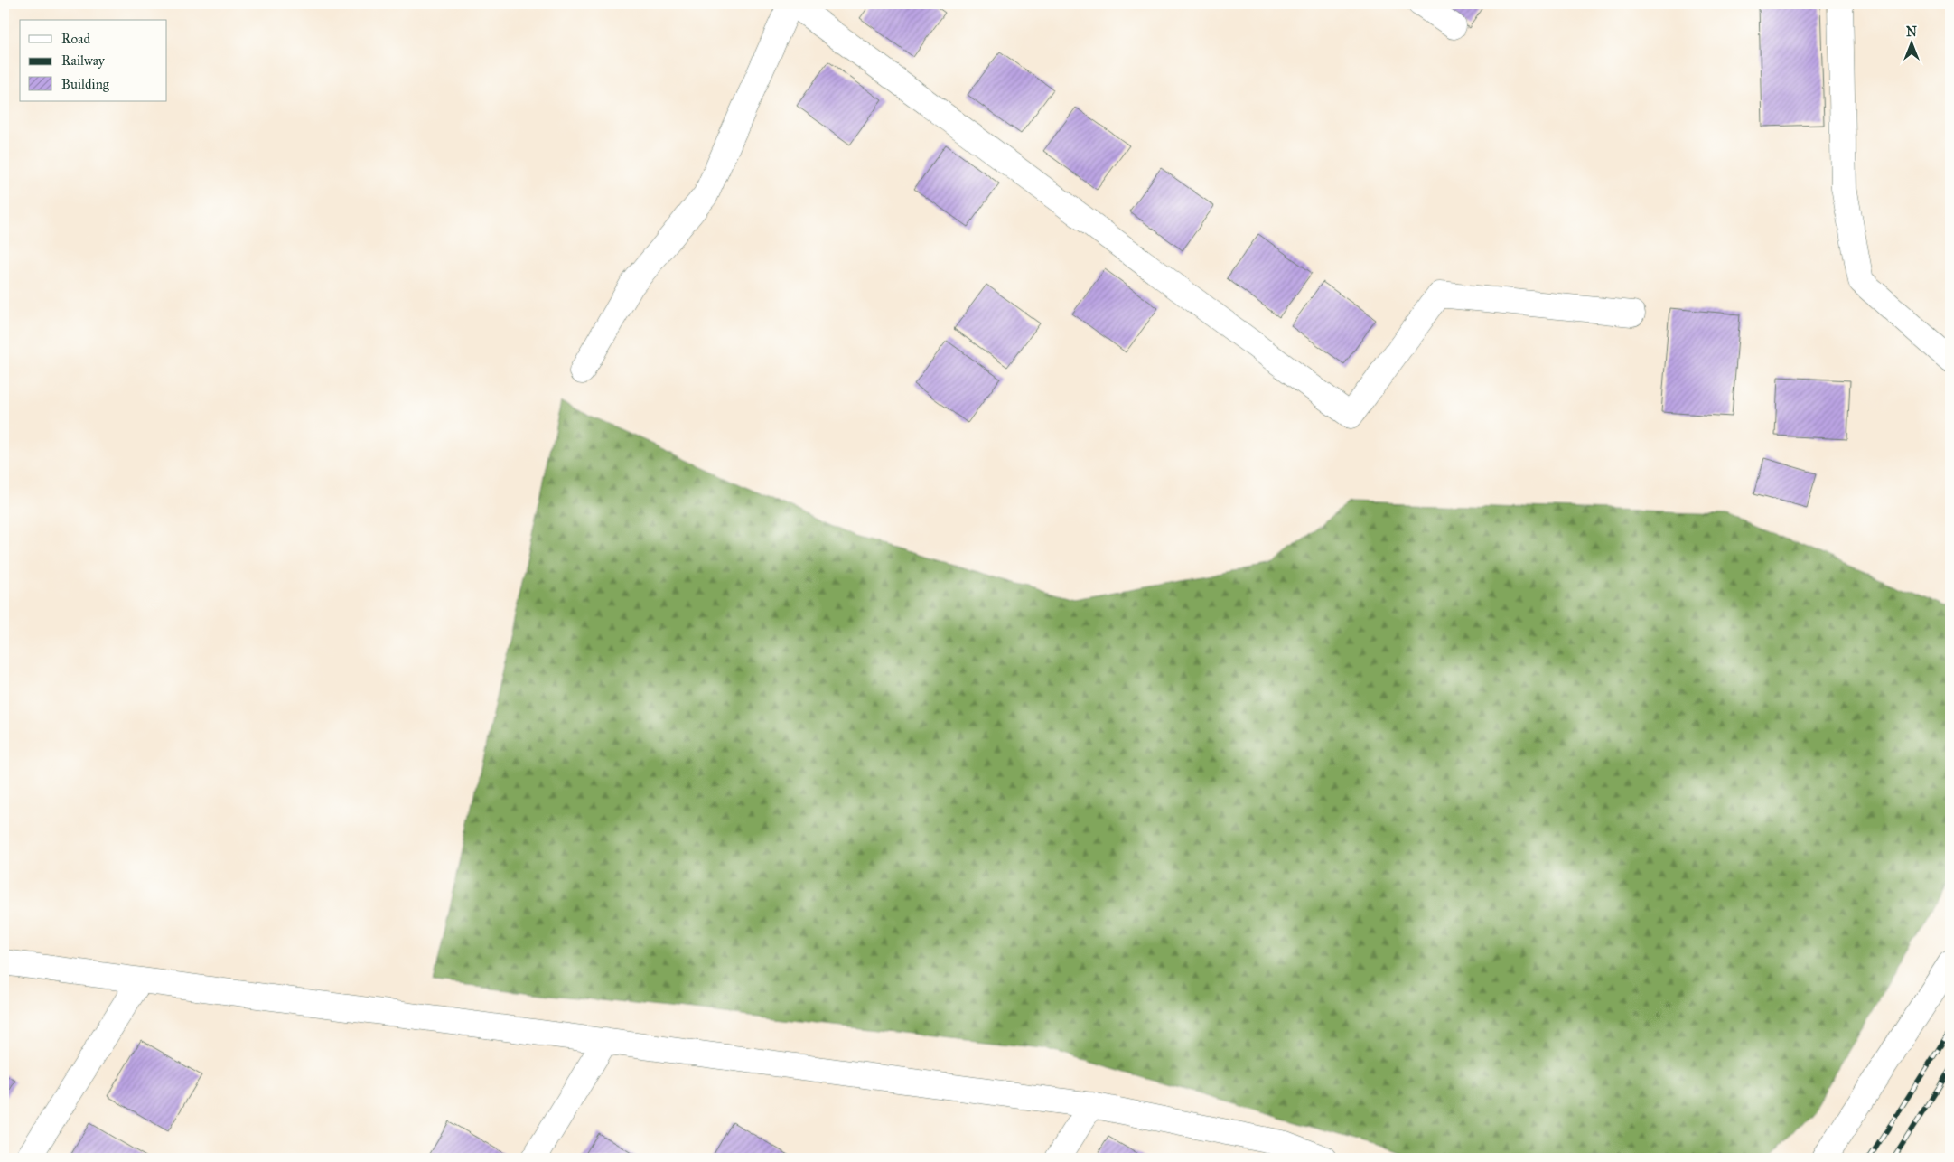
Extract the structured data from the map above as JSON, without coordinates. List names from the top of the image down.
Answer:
{
  "legend": ["Road", "Railway", "Building"],
  "north": "top"
}
